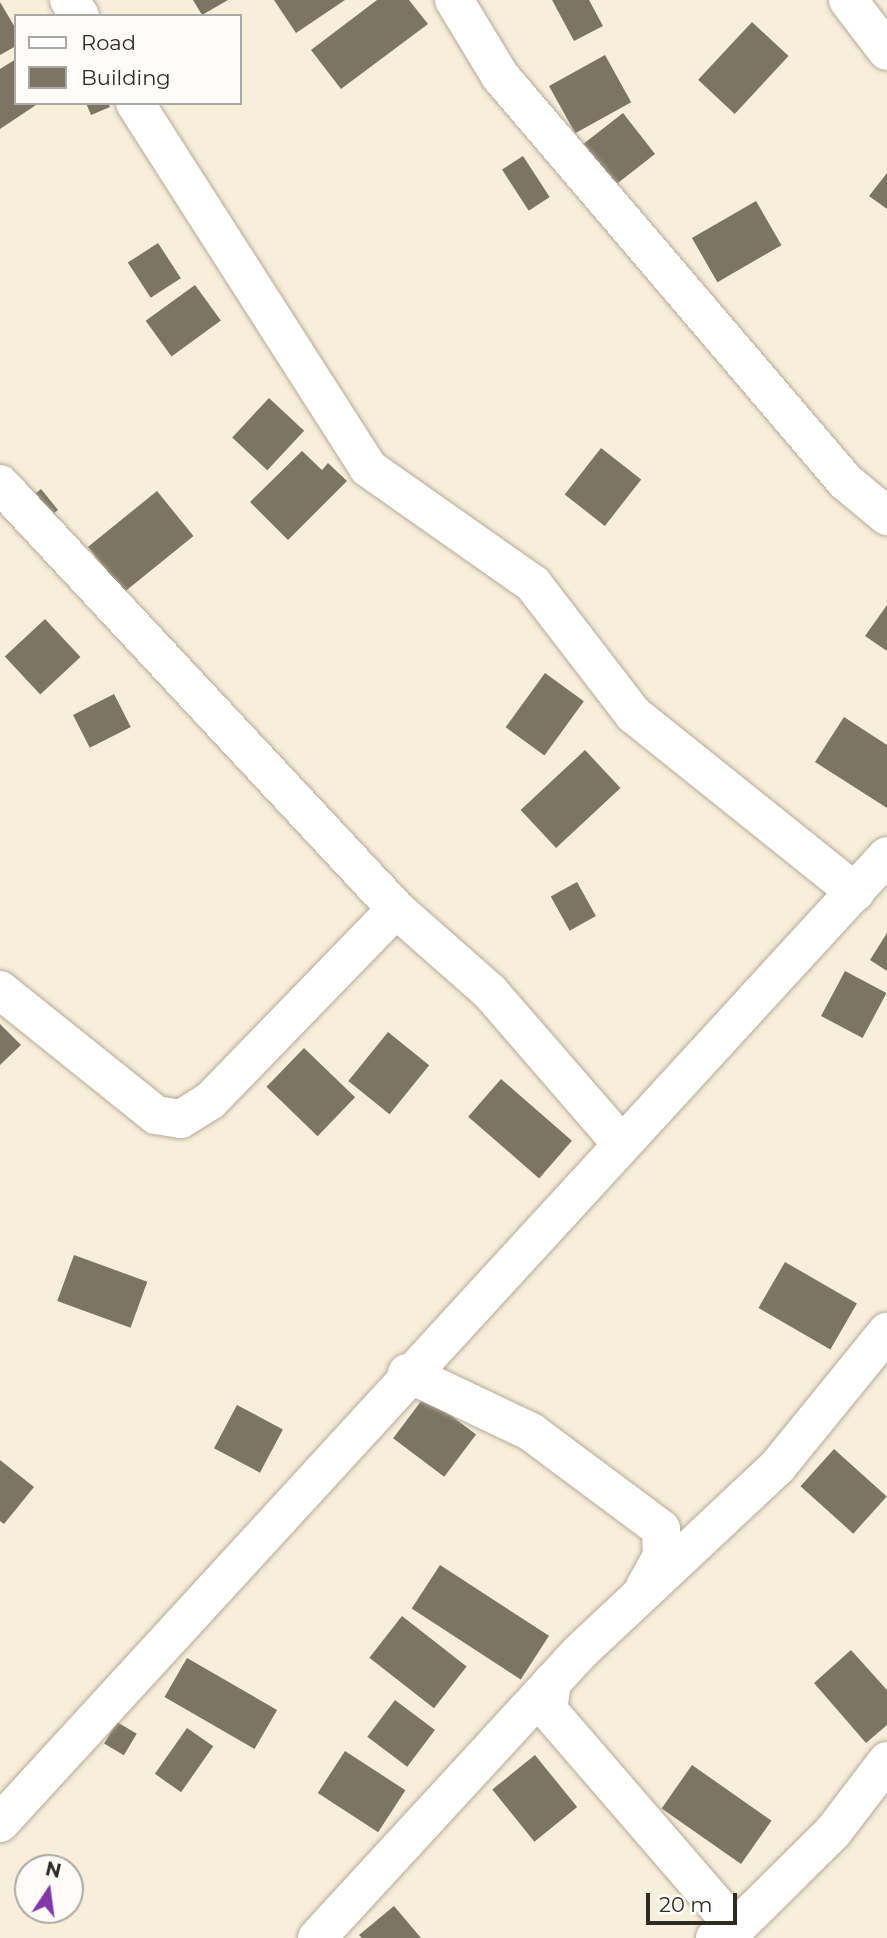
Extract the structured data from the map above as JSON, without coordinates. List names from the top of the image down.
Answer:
{
  "legend": ["Road", "Building"],
  "scale_bar": "20 m",
  "north": "top"
}
